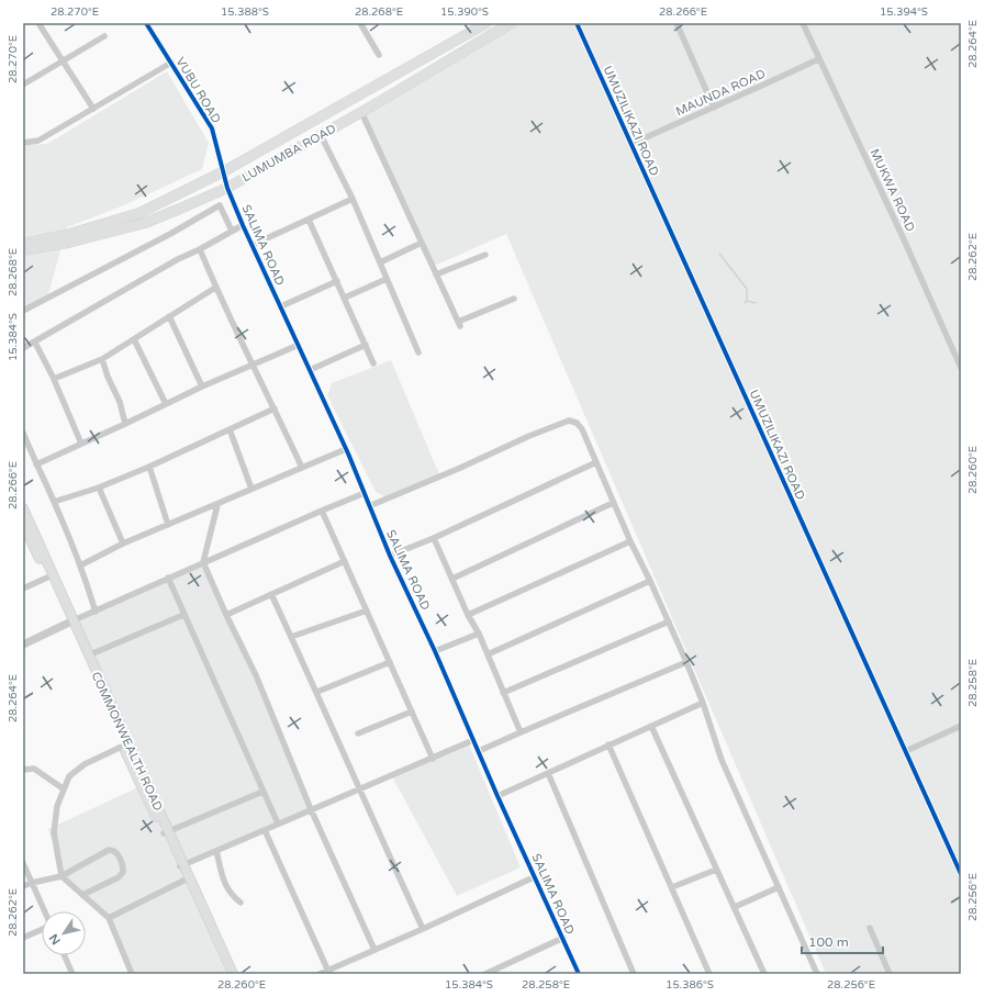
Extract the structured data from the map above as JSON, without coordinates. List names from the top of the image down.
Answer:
{
  "streets": {
    "main road": ["LUMUMBA ROAD", "COMMONWEALTH ROAD"],
    "street": [
      "VUBU ROAD",
      "MAUNDA ROAD",
      "UMUZILIKAZI ROAD",
      "MUKWA ROAD",
      "SALIMA ROAD"
    ]
  },
  "crossings": [
    ["VUBU ROAD", "LUMUMBA ROAD"],
    ["VUBU ROAD", "SALIMA ROAD"],
    ["MAUNDA ROAD", "UMUZILIKAZI ROAD"],
    ["MAUNDA ROAD", "MUKWA ROAD"],
    ["LUMUMBA ROAD", "SALIMA ROAD"]
  ],
  "scale_bar": "100 m",
  "north": "bottom left",
  "coordinates": [
    "28.270°E",
    "15.388°S",
    "28.268°E",
    "15.390°S",
    "28.266°E",
    "15.394°S",
    "28.264°E",
    "28.262°E",
    "15.384°S",
    "28.260°E",
    "28.258°E",
    "28.256°E",
    "15.386°S"
  ]
}
